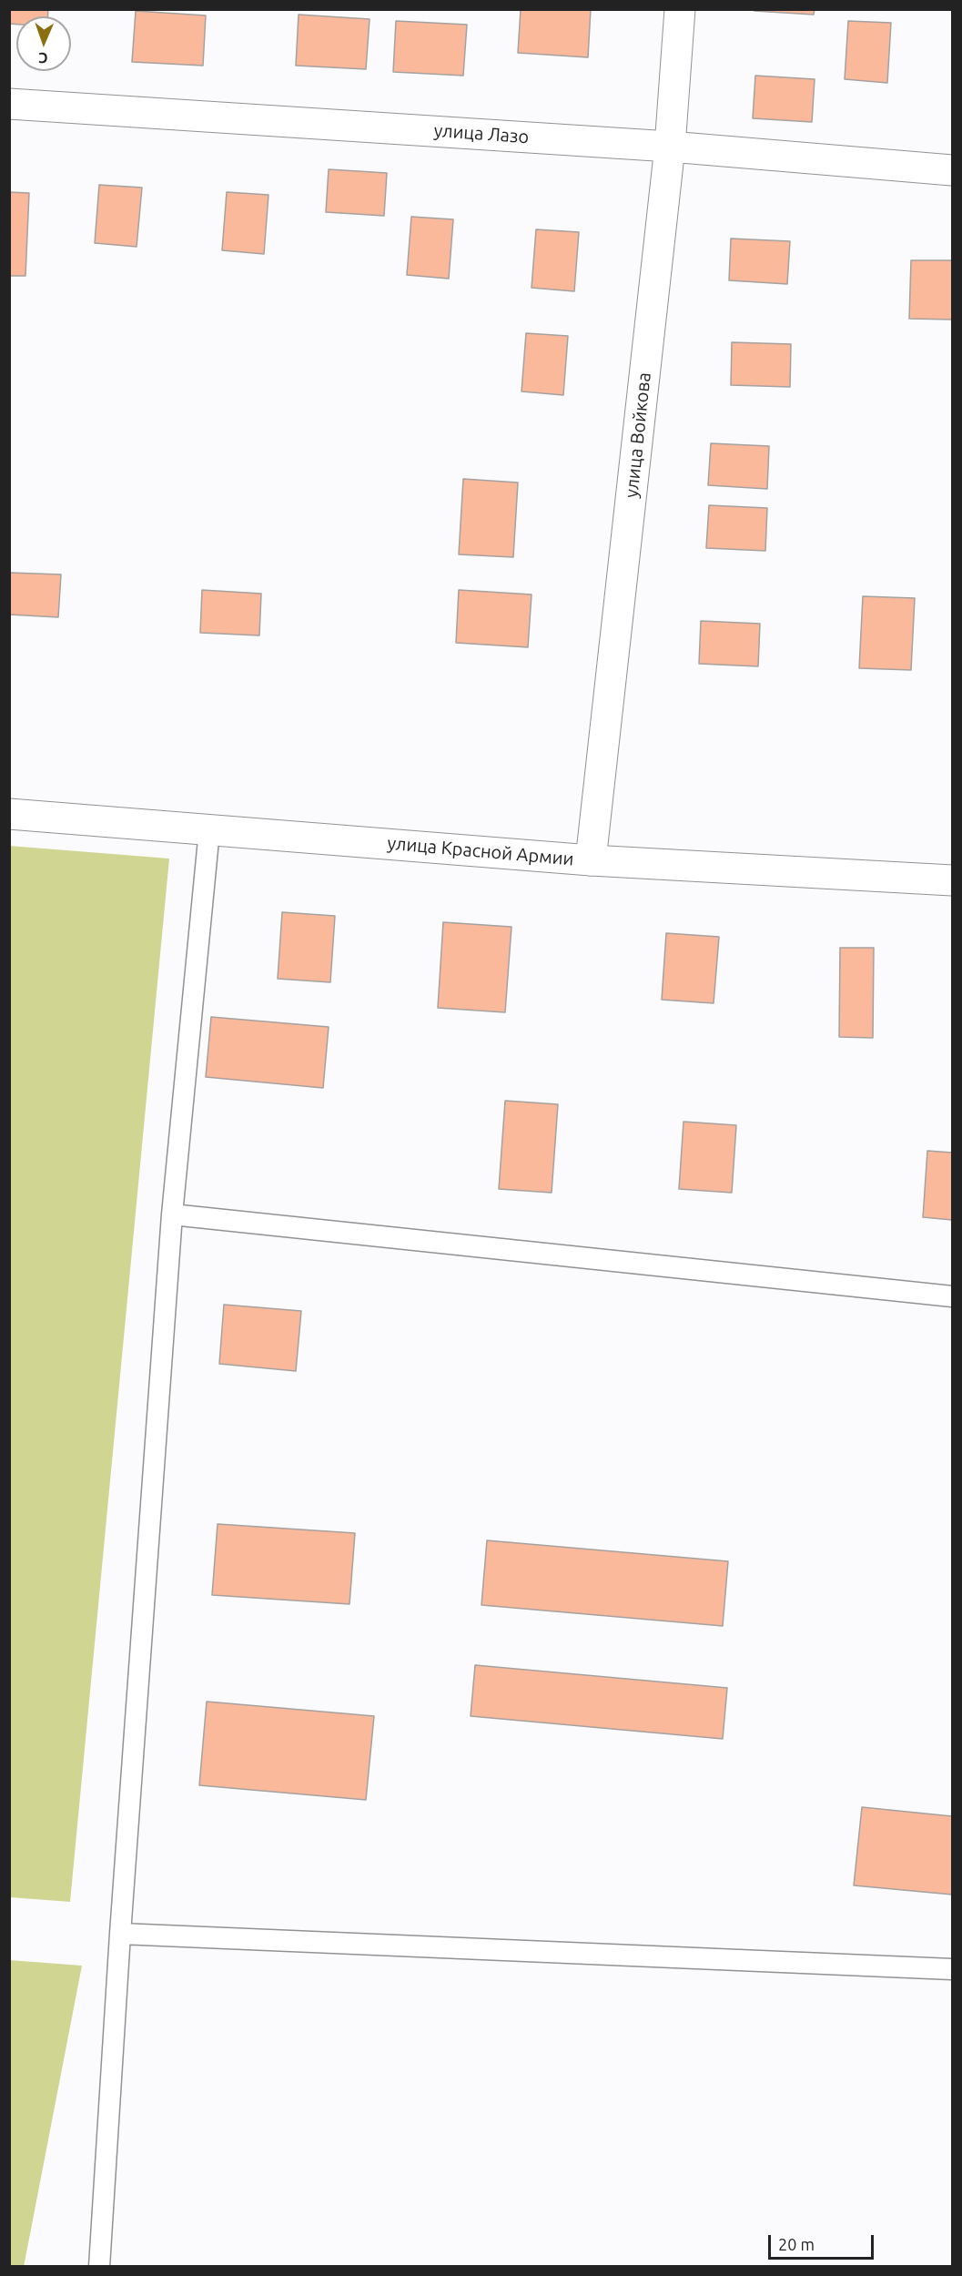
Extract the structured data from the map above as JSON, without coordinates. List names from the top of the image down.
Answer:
{
  "streets": {
    "street": ["улица Лазо", "улица Войкова", "улица Красной Армии"]
  },
  "crossings": [
    ["улица Лазо", "улица Войкова"],
    ["улица Войкова", "улица Красной Армии"]
  ],
  "scale_bar": "20 m",
  "north": "bottom"
}
